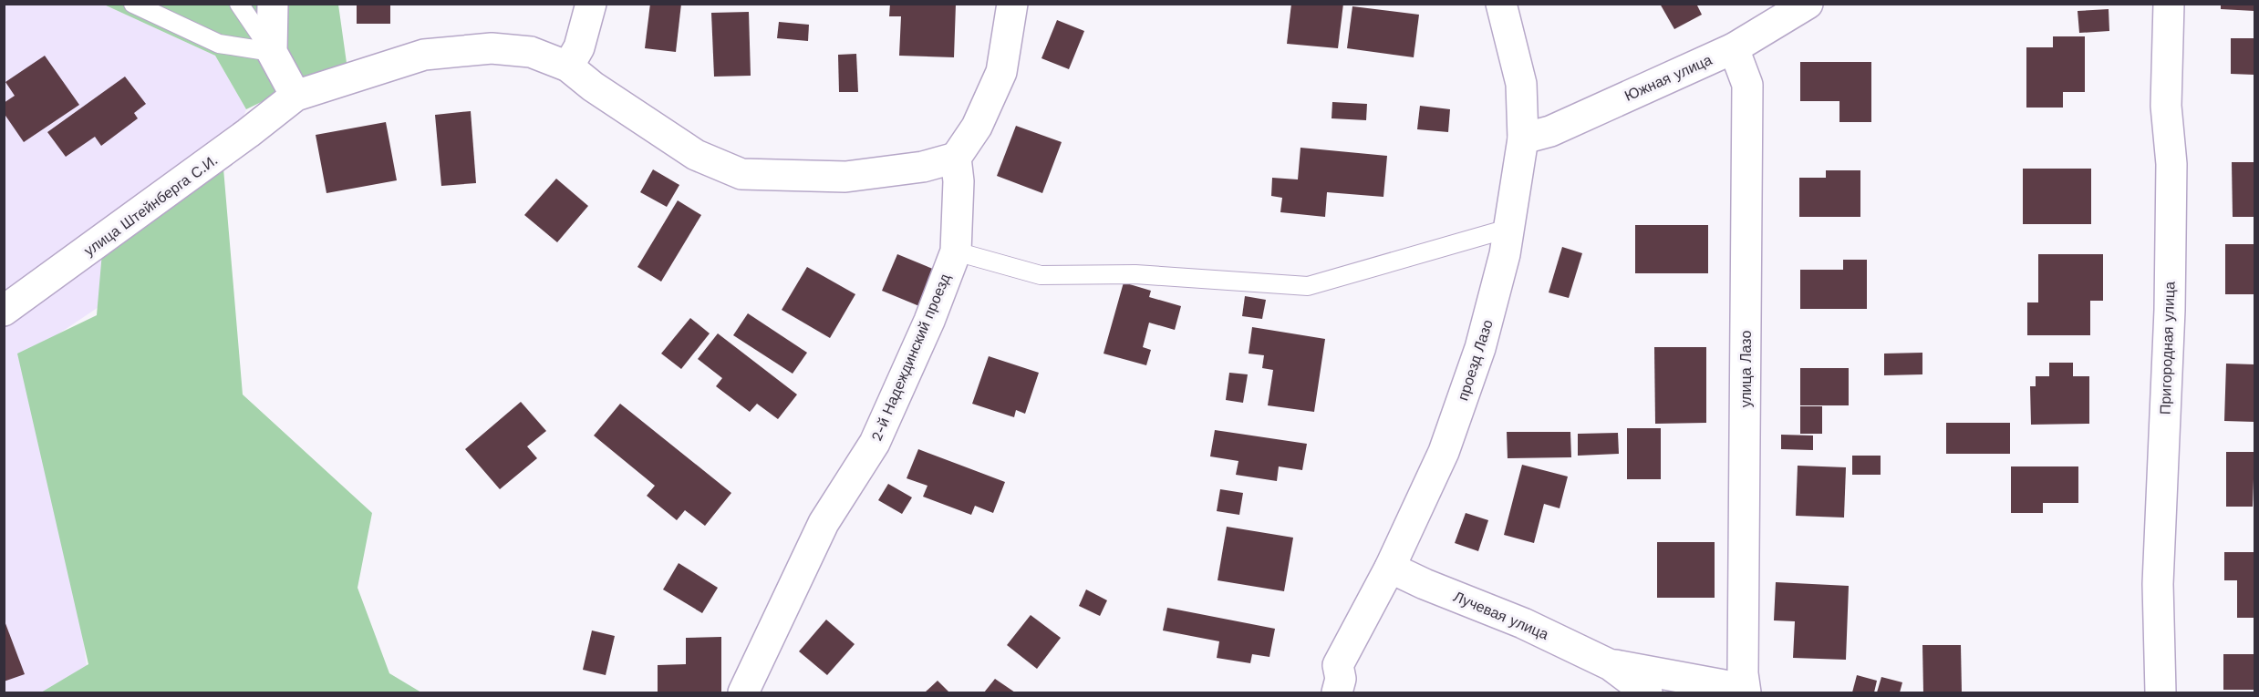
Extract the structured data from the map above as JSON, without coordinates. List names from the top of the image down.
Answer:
{
  "streets": {
    "street": [
      "Южная улица",
      "улица Штейнберга С.И.",
      "Пригородная улица",
      "2-й Надеждинский проезд",
      "проезд Лазо",
      "улица Лазо",
      "Лучевая улица"
    ]
  },
  "crossings": [
    ["Южная улица", "проезд Лазо"],
    ["Южная улица", "улица Лазо"],
    ["проезд Лазо", "Лучевая улица"]
  ]
}
